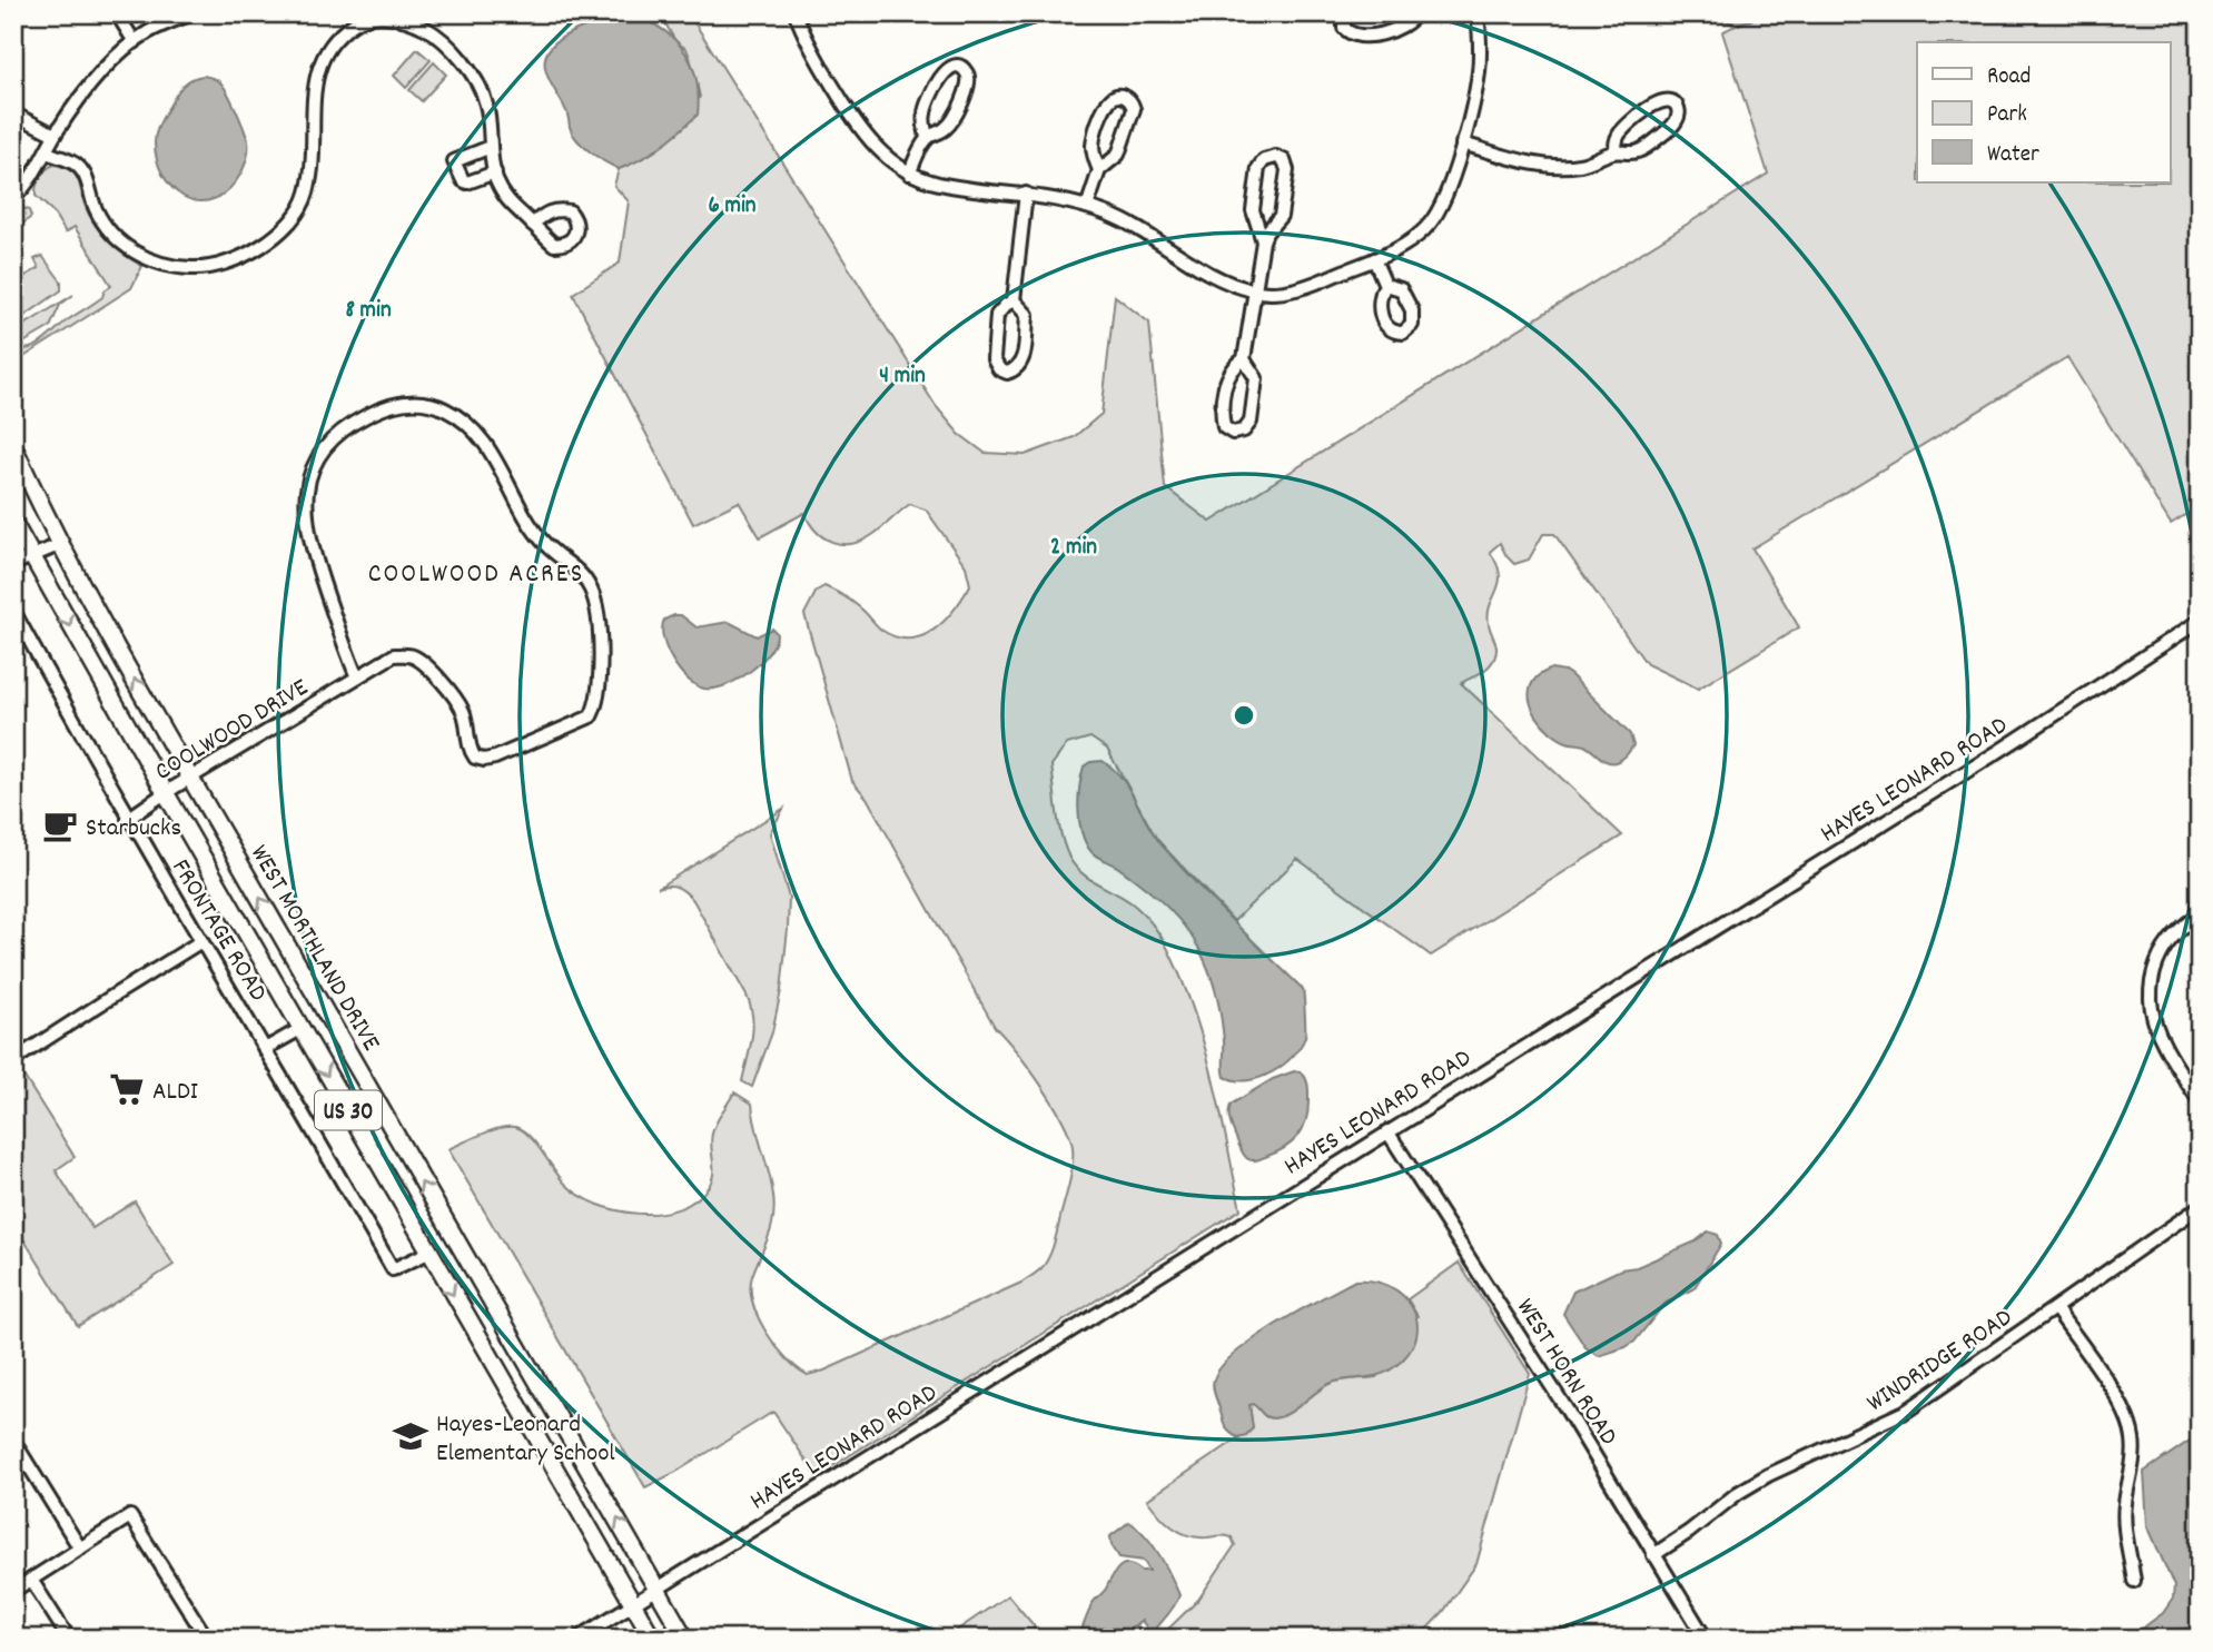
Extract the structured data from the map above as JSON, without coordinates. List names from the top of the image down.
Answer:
{
  "streets": {
    "highway": ["WEST MORTHLAND DRIVE", "US 30"],
    "street": [
      "COOLWOOD DRIVE",
      "HAYES LEONARD ROAD",
      "FRONTAGE ROAD",
      "WINDRIDGE ROAD",
      "WEST HORN ROAD"
    ]
  },
  "crossings": [
    ["COOLWOOD DRIVE", "FRONTAGE ROAD"],
    ["COOLWOOD DRIVE", "WEST MORTHLAND DRIVE"],
    ["COOLWOOD DRIVE", "US 30"],
    ["HAYES LEONARD ROAD", "WEST MORTHLAND DRIVE"],
    ["HAYES LEONARD ROAD", "US 30"],
    ["HAYES LEONARD ROAD", "WEST HORN ROAD"],
    ["FRONTAGE ROAD", "US 30"],
    ["WEST MORTHLAND DRIVE", "US 30"],
    ["WINDRIDGE ROAD", "WEST HORN ROAD"]
  ],
  "districts": ["COOLWOOD ACRES"],
  "places": {
    "cafe": ["Starbucks"],
    "supermarket": ["ALDI"],
    "school or university": ["Hayes-Leonard Elementary School"]
  },
  "legend": ["Road", "Park", "Water"],
  "rings": [
    "6 min",
    "8 min",
    "4 min",
    "2 min"
  ]
}
